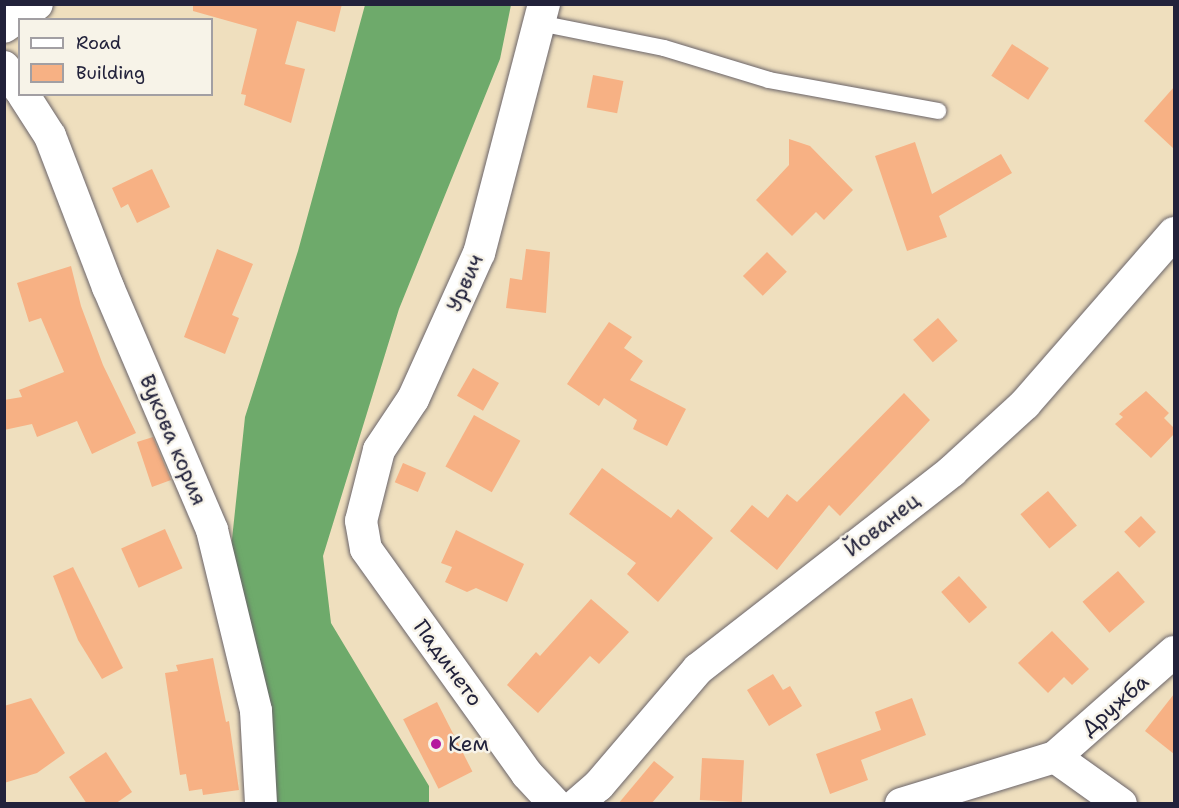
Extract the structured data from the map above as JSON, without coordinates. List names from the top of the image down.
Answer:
{
  "streets": {
    "street": [
      "Урвич",
      "Вукова кория",
      "Йованец",
      "Падинето",
      "Дружба"
    ]
  },
  "crossings": [
    ["Урвич", "Падинето"]
  ],
  "places": ["Кем"],
  "legend": ["Road", "Building"]
}
